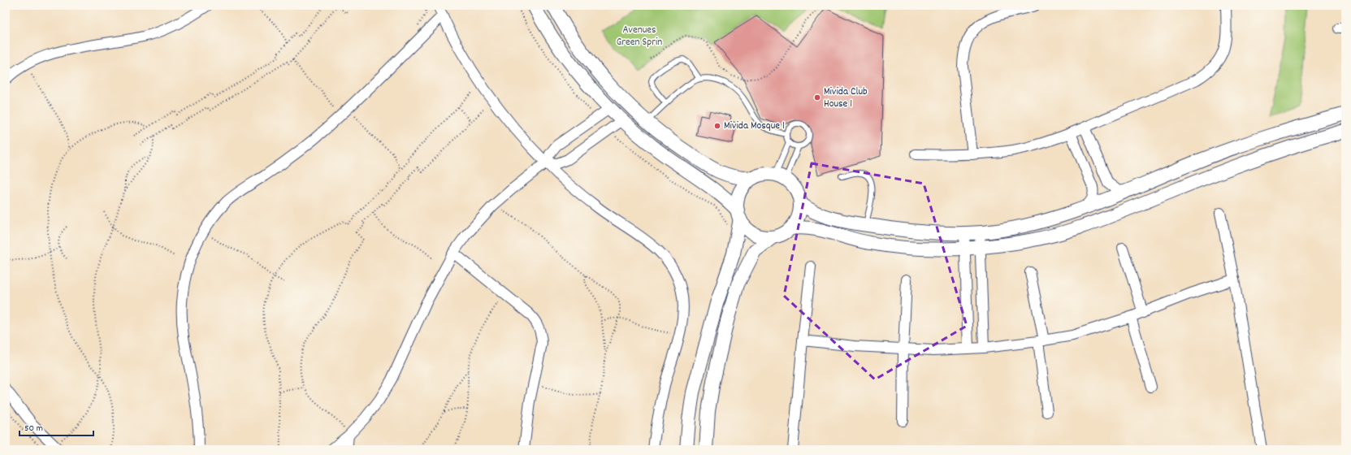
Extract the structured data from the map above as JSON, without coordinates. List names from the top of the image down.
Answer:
{
  "parks": ["Avenues Green Sprin"],
  "places": ["Mivida Club House 1", "Mivida Mosque 1"],
  "scale_bar": "50 m"
}
